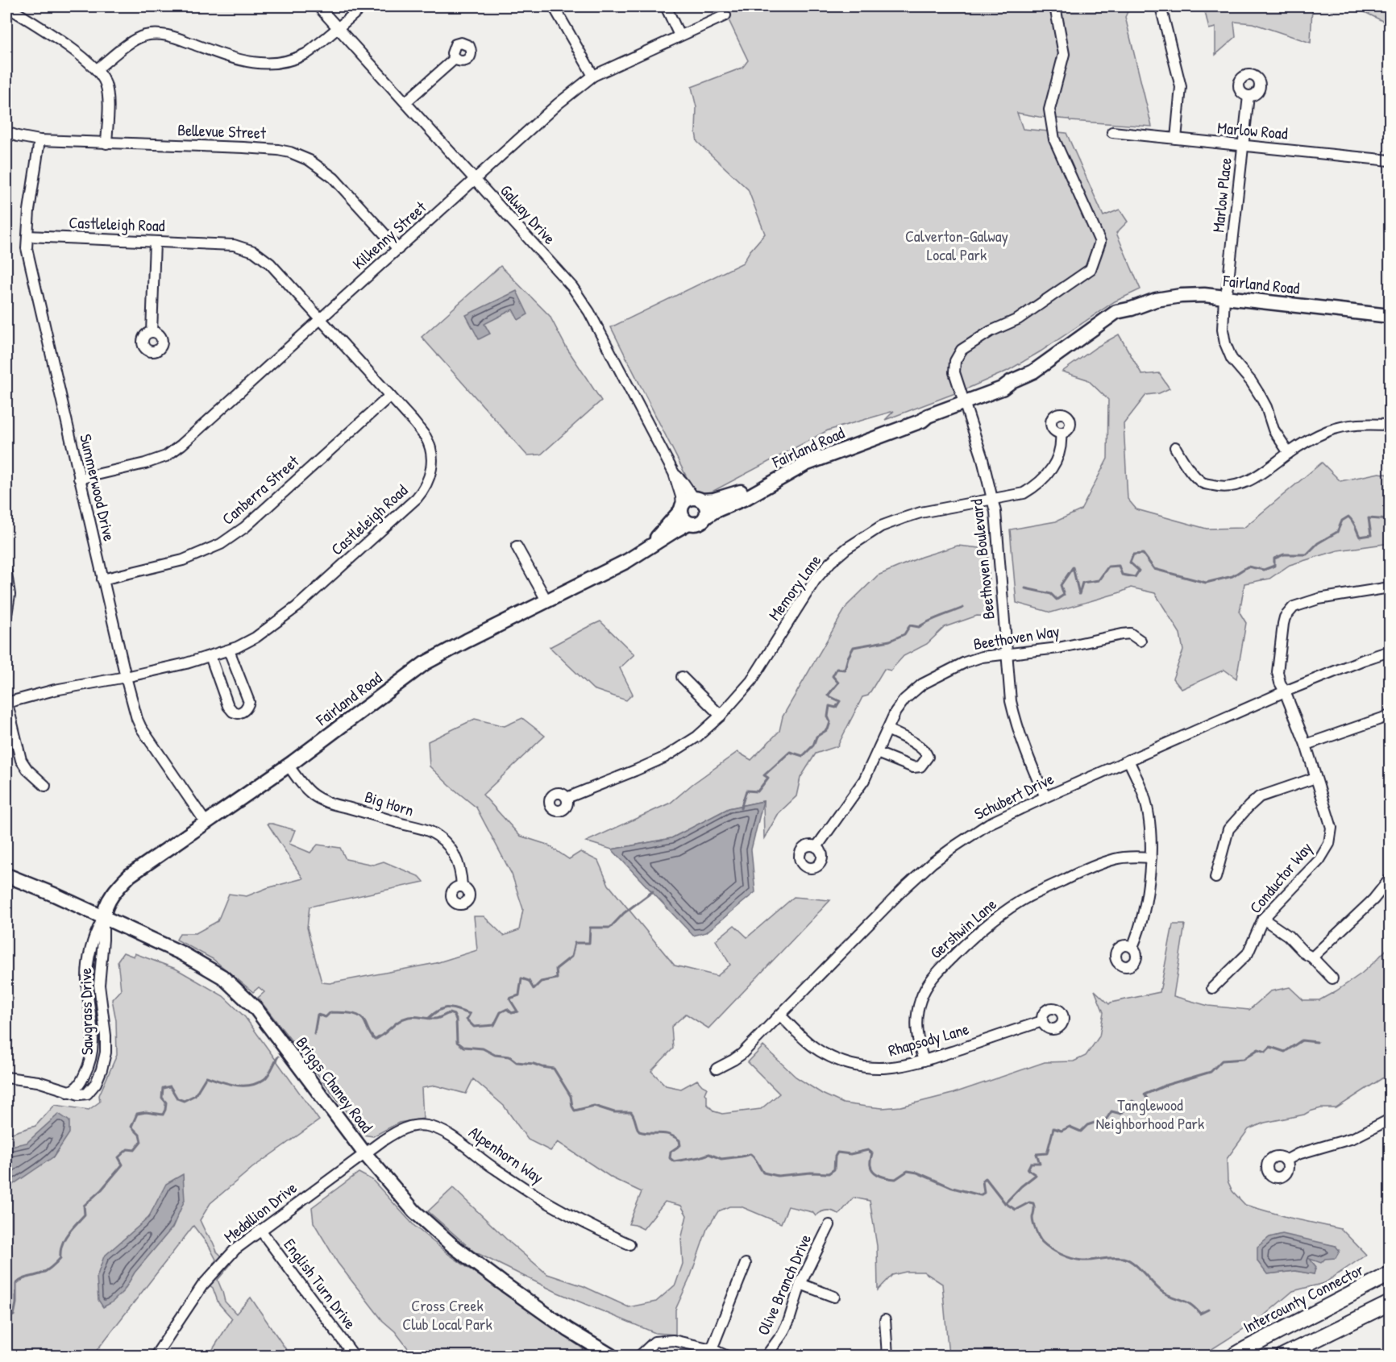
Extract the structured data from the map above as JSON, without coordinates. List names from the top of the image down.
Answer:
{
  "streets": {
    "highway": ["Intercounty Connector"],
    "main road": ["Fairland Road", "Briggs Chaney Road"],
    "street": [
      "Marlow Road",
      "Bellevue Street",
      "Marlow Place",
      "Galway Drive",
      "Castleleigh Road",
      "Kilkenny Street",
      "Summerwood Drive",
      "Canberra Street",
      "Beethoven Boulevard",
      "Memory Lane",
      "Beethoven Way",
      "Schubert Drive",
      "Big Horn",
      "Conductor Way",
      "Gershwin Lane",
      "Sawgrass Drive",
      "Rhapsody Lane",
      "Alpenhorn Way",
      "Medallion Drive",
      "English Turn Drive",
      "Olive Branch Drive"
    ]
  },
  "crossings": [
    ["Marlow Road", "Marlow Place"],
    ["Bellevue Street", "Kilkenny Street"],
    ["Bellevue Street", "Summerwood Drive"],
    ["Marlow Place", "Fairland Road"],
    ["Galway Drive", "Kilkenny Street"],
    ["Galway Drive", "Fairland Road"],
    ["Castleleigh Road", "Kilkenny Street"],
    ["Castleleigh Road", "Summerwood Drive"],
    ["Castleleigh Road", "Canberra Street"],
    ["Kilkenny Street", "Summerwood Drive"],
    ["Fairland Road", "Summerwood Drive"],
    ["Fairland Road", "Beethoven Boulevard"],
    ["Fairland Road", "Big Horn"],
    ["Fairland Road", "Sawgrass Drive"],
    ["Fairland Road", "Briggs Chaney Road"],
    ["Summerwood Drive", "Canberra Street"],
    ["Beethoven Boulevard", "Memory Lane"],
    ["Beethoven Boulevard", "Beethoven Way"],
    ["Beethoven Boulevard", "Schubert Drive"],
    ["Schubert Drive", "Conductor Way"],
    ["Schubert Drive", "Rhapsody Lane"],
    ["Gershwin Lane", "Rhapsody Lane"],
    ["Sawgrass Drive", "Briggs Chaney Road"],
    ["Briggs Chaney Road", "Alpenhorn Way"],
    ["Briggs Chaney Road", "Medallion Drive"],
    ["Alpenhorn Way", "Medallion Drive"],
    ["Medallion Drive", "English Turn Drive"]
  ],
  "parks": ["Calverton-Galway Local Park", "Tanglewood Neighborhood Park", "Cross Creek Club Local Park"]
}
